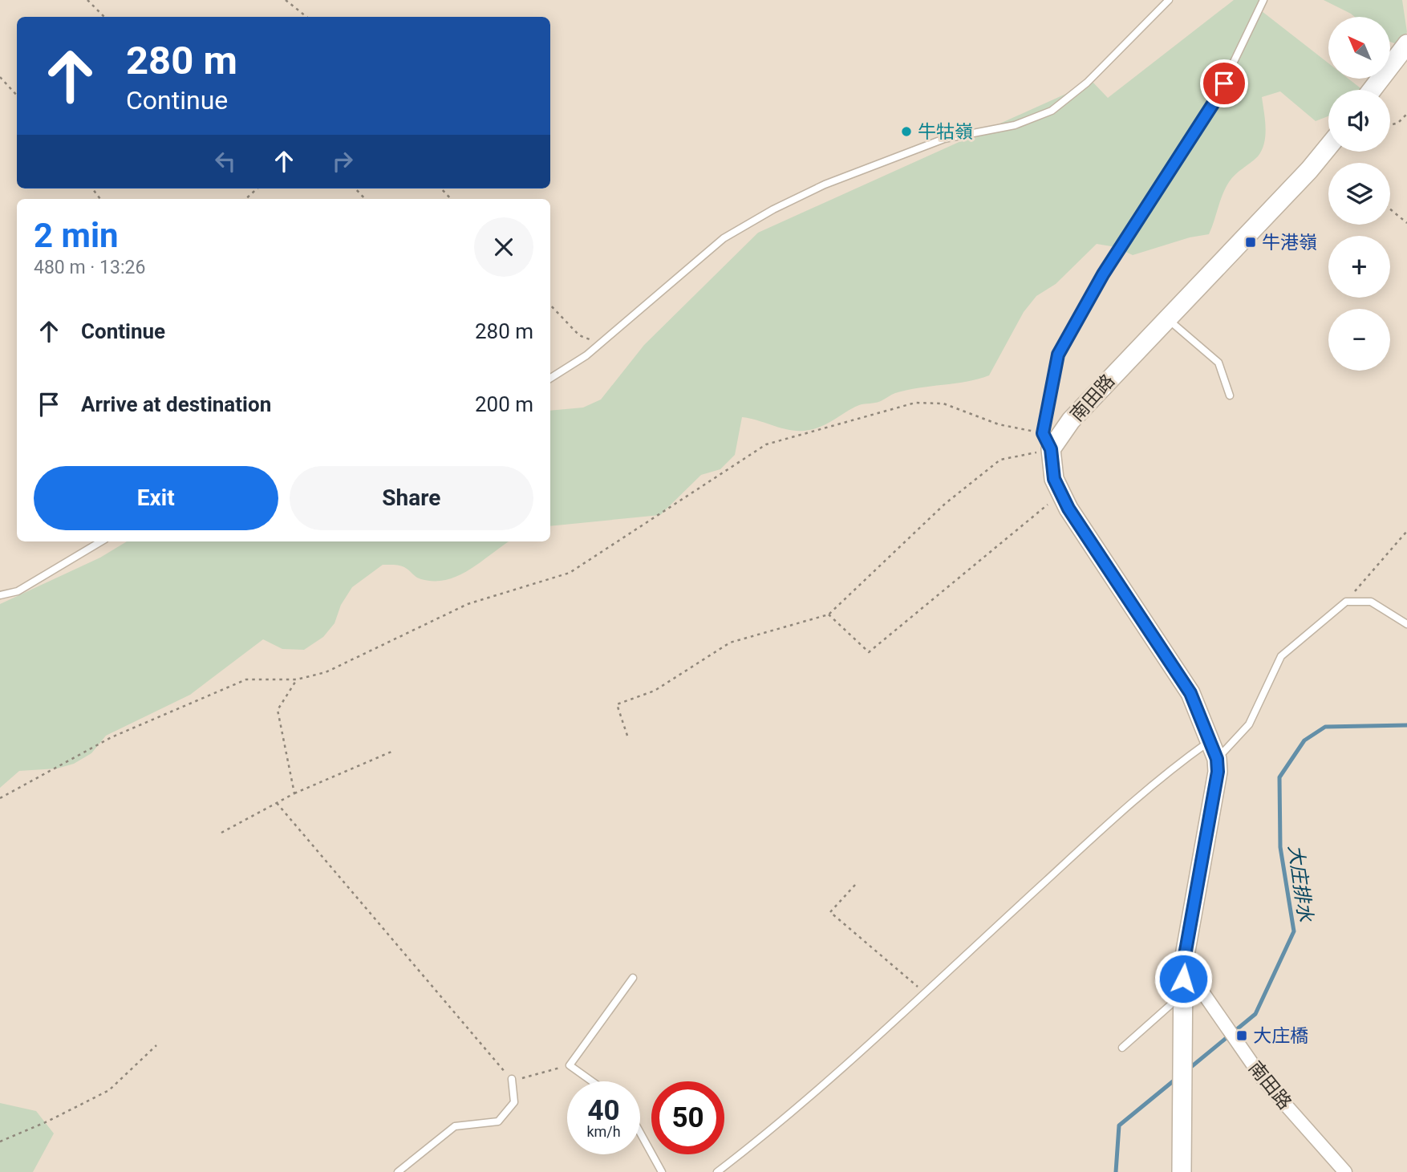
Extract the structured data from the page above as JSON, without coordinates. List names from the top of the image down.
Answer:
{
  "streets": {
    "main road": ["南田路"]
  },
  "water": ["大庄排水"],
  "places": {
    "other": ["牛牯嶺"],
    "transit": ["牛港嶺", "大庄橋"]
  },
  "north": "top left",
  "page": {
    "map_buttons": ["+", "−"],
    "turn": ["280 m", "Continue"],
    "heading": ["2 min", "480 m · 13:26"],
    "list": [
      {
        "name": "Continue",
        "value": "280 m"
      },
      {
        "name": "Arrive at destination",
        "value": "200 m"
      }
    ],
    "buttons": ["Exit", "Share"],
    "speed": "40 km/h",
    "limit": "50"
  }
}
